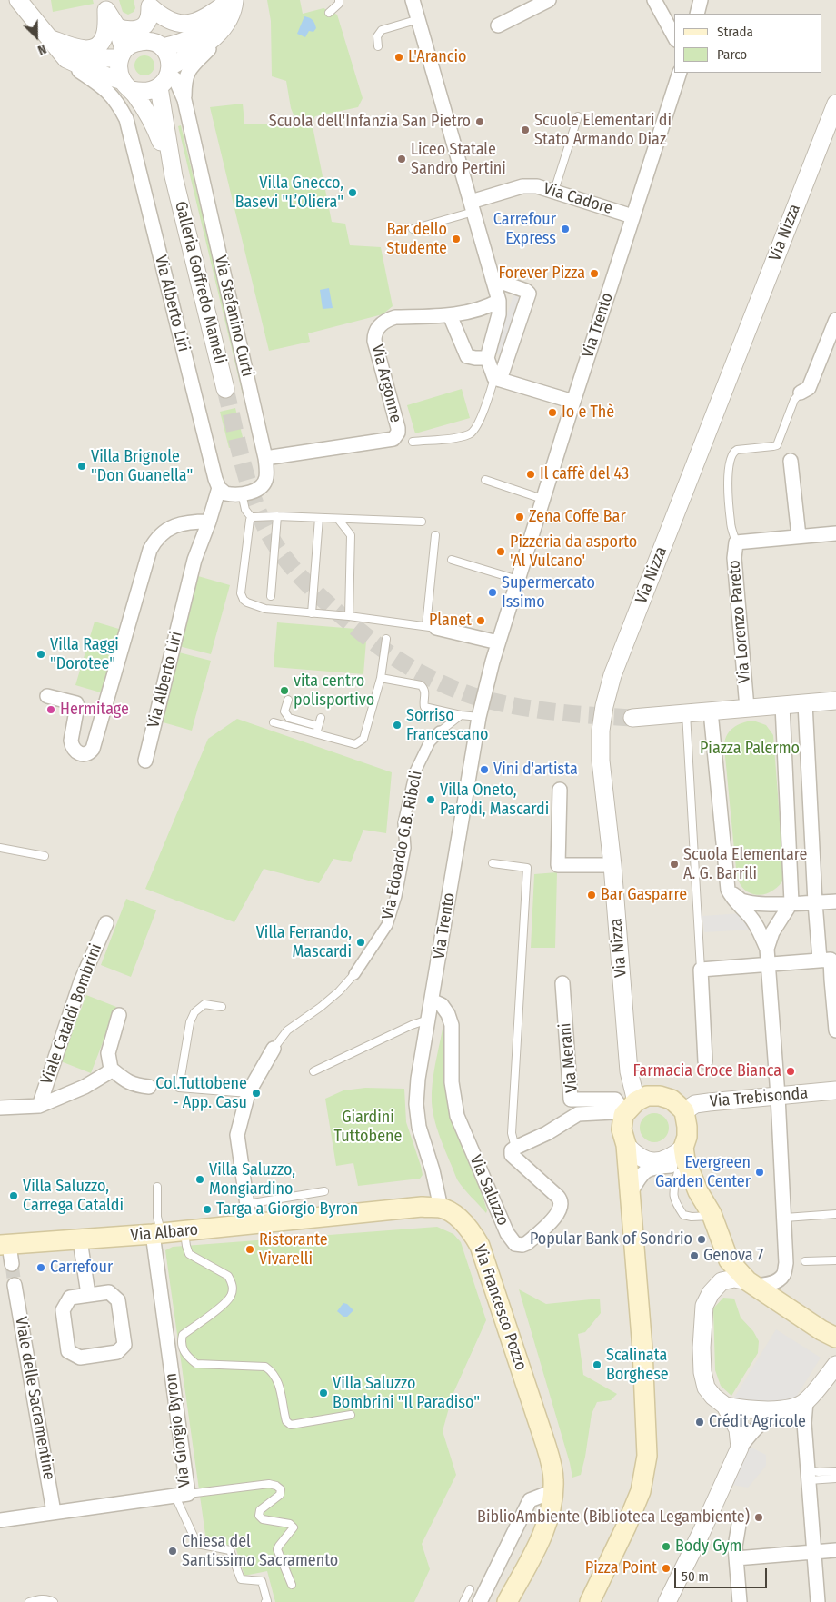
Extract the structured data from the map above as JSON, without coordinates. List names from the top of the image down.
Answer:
{
  "streets": {
    "main road": ["Via Albaro", "Via Francesco Pozzo"],
    "street": [
      "Via Cadore",
      "Via Nizza",
      "Galleria Goffredo Mameli",
      "Via Alberto Liri",
      "Via Stefanino Curti",
      "Via Trento",
      "Via Argonne",
      "Via Lorenzo Pareto",
      "Via Edoardo G.B. Riboli",
      "Viale Cataldi Bombrini",
      "Via Merani",
      "Via Trebisonda",
      "Via Saluzzo",
      "Viale delle Sacramentine",
      "Via Giorgio Byron"
    ]
  },
  "crossings": [
    ["Via Cadore", "Via Trento"],
    ["Via Nizza", "Via Merani"],
    ["Via Nizza", "Via Trebisonda"],
    ["Via Alberto Liri", "Via Stefanino Curti"],
    ["Via Stefanino Curti", "Via Argonne"],
    ["Via Trento", "Via Saluzzo"],
    ["Via Trento", "Via Francesco Pozzo"],
    ["Via Edoardo G.B. Riboli", "Via Albaro"],
    ["Via Merani", "Via Trebisonda"],
    ["Via Albaro", "Via Giorgio Byron"],
    ["Viale delle Sacramentine", "Via Giorgio Byron"]
  ],
  "parks": ["Piazza Palermo", "Giardini Tuttobene"],
  "places": [
    "L'Arancio",
    "Scuola dell'Infanzia San Pietro",
    "Scuole Elementari di Stato Armando Diaz",
    "Liceo Statale Sandro Pertini",
    "Villa Gnecco, Basevi \"L’Oliera\"",
    "Carrefour Express",
    "Bar dello Studente",
    "Forever Pizza",
    "Io e Thè",
    "Villa Brignole \"Don Guanella\"",
    "Il caffè del 43",
    "Zena Coffe Bar",
    "Pizzeria da asporto 'Al Vulcano'",
    "Supermercato Issimo",
    "Planet",
    "Villa Raggi \"Dorotee\"",
    "vita centro polisportivo",
    "Hermitage",
    "Sorriso Francescano",
    "Vini d'artista",
    "Villa Oneto, Parodi, Mascardi",
    "Scuola Elementare A. G. Barrili",
    "Bar Gasparre",
    "Villa Ferrando, Mascardi",
    "Farmacia Croce Bianca",
    "Col.Tuttobene - App. Casu",
    "Evergreen Garden Center",
    "Villa Saluzzo, Mongiardino",
    "Villa Saluzzo, Carrega Cataldi",
    "Targa a Giorgio Byron",
    "Popular Bank of Sondrio",
    "Ristorante Vivarelli",
    "Genova 7",
    "Carrefour",
    "Scalinata Borghese",
    "Villa Saluzzo Bombrini \"Il Paradiso\"",
    "Crédit Agricole",
    "BiblioAmbiente (Biblioteca Legambiente)",
    "Body Gym",
    "Chiesa del Santissimo Sacramento",
    "Pizza Point"
  ],
  "legend": ["Strada", "Parco"],
  "scale_bar": "50 m",
  "north": "bottom right"
}
